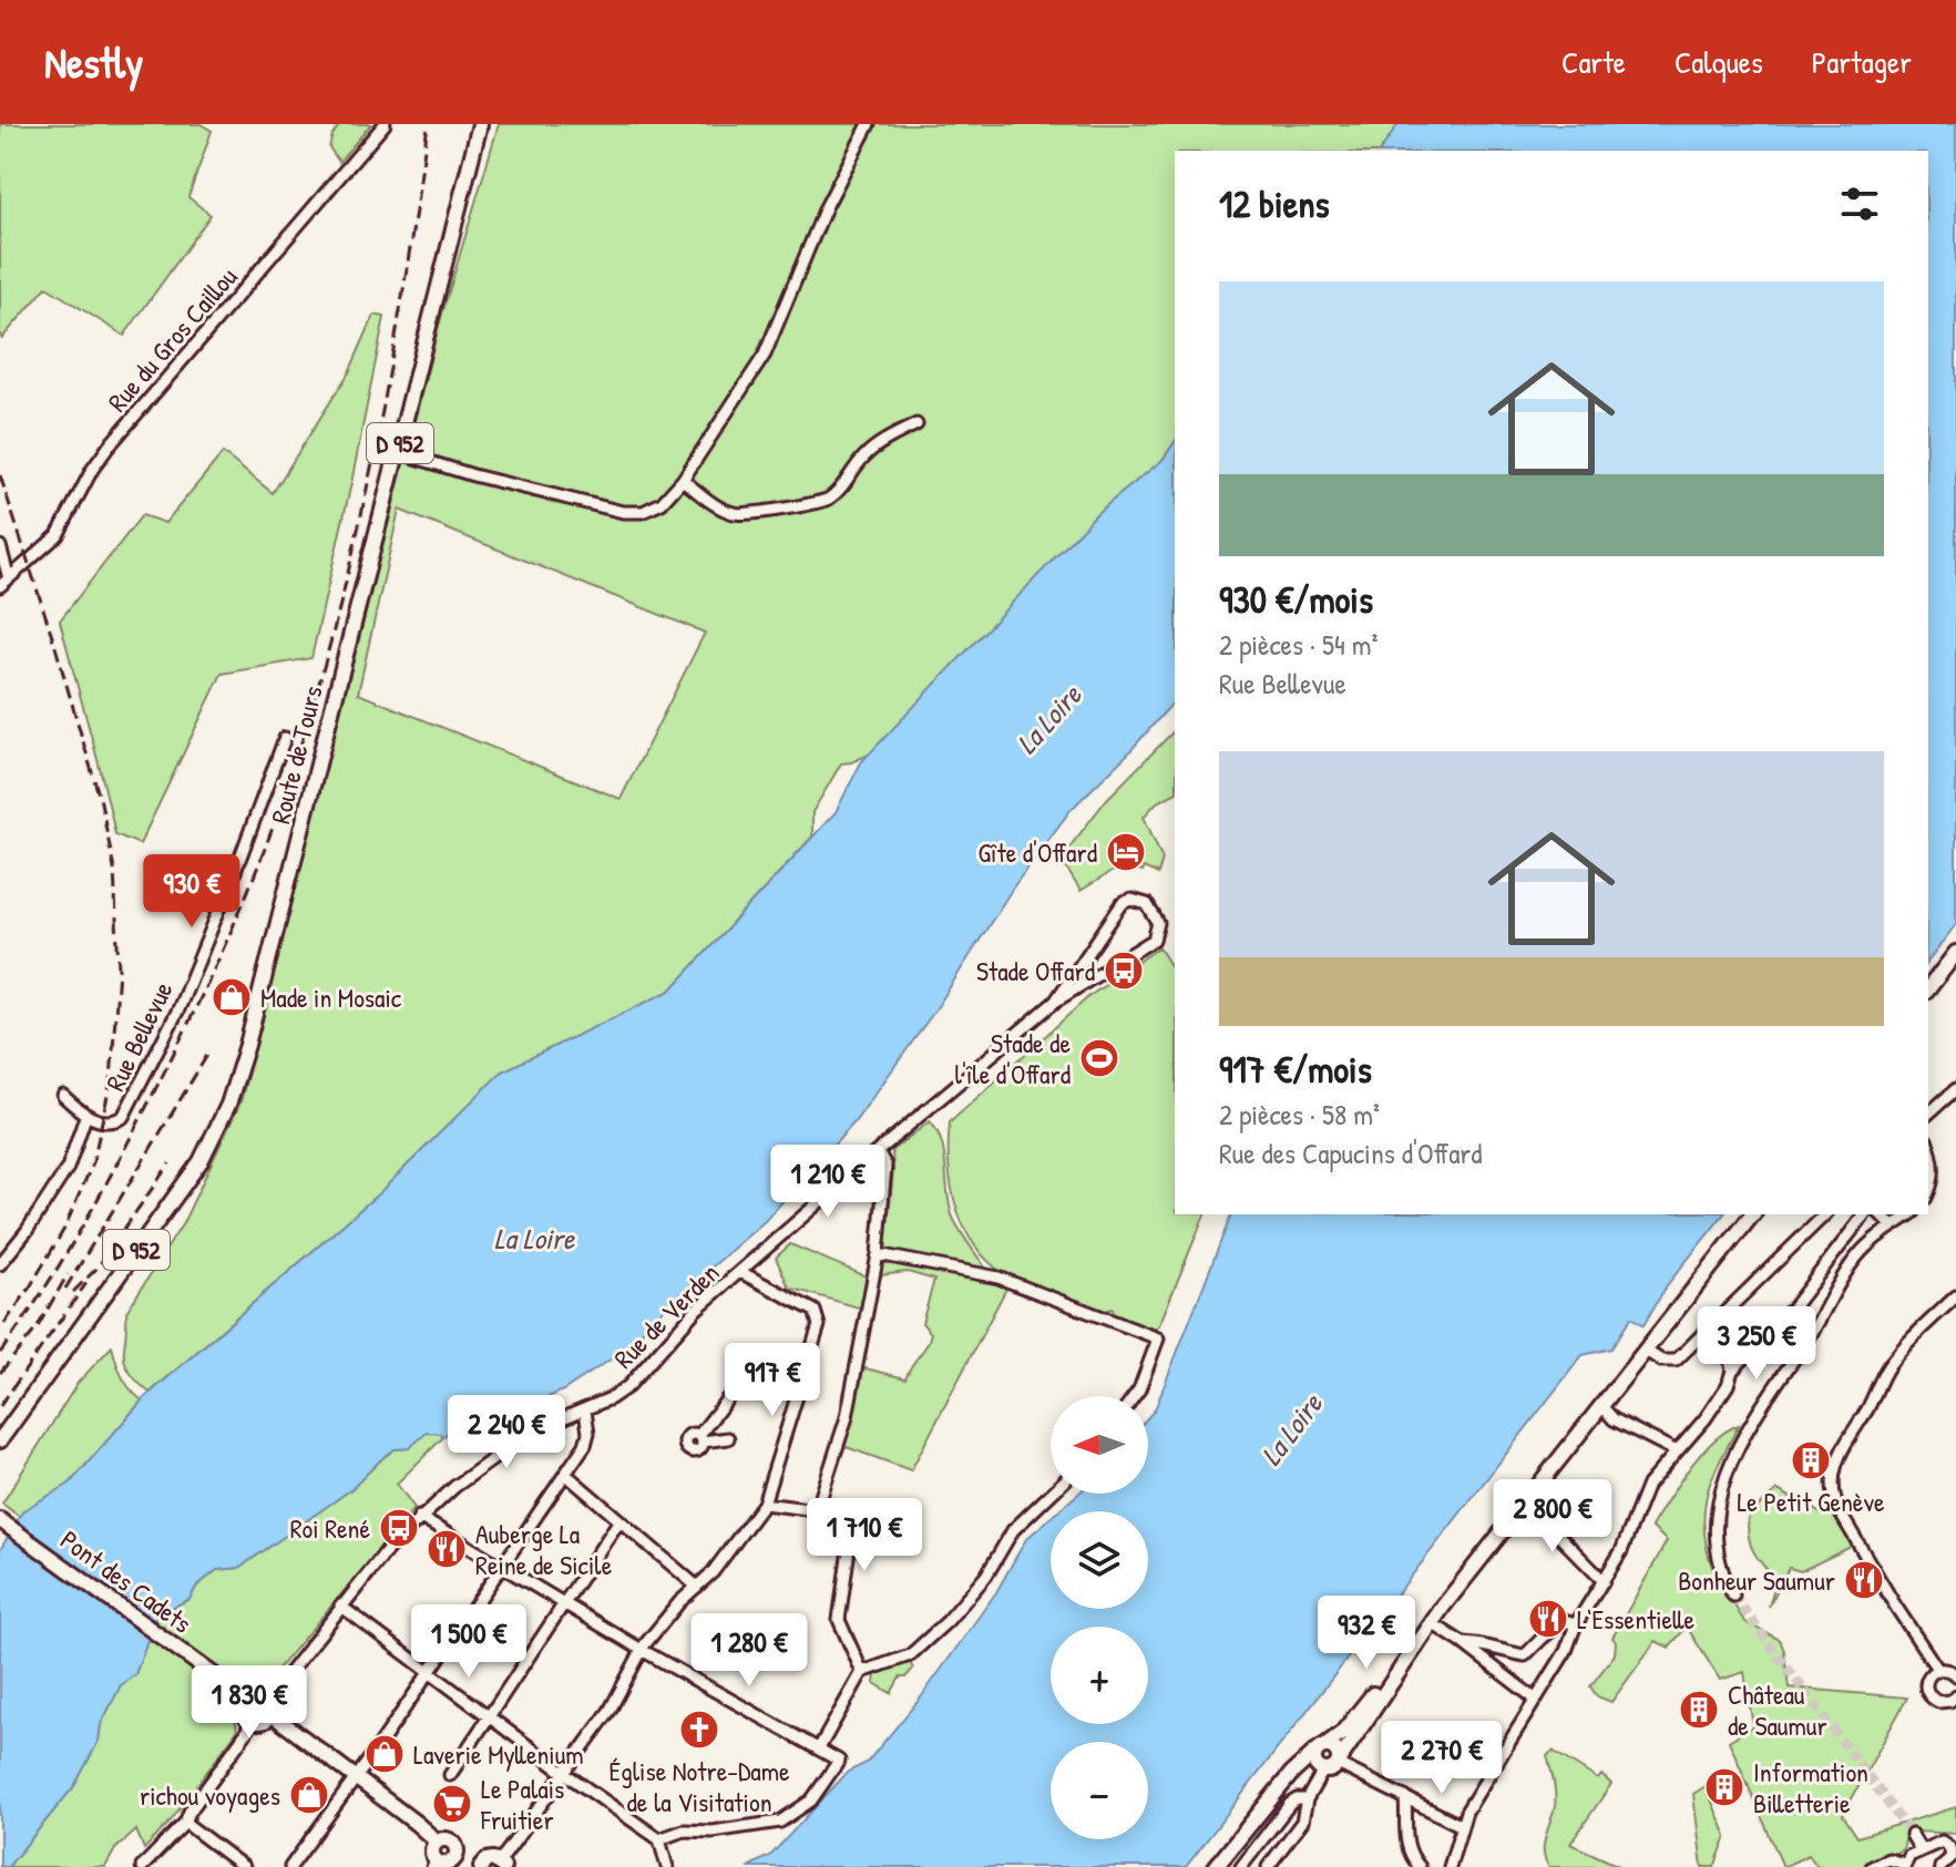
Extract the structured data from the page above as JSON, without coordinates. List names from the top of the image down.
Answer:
{
  "streets": {
    "main road": ["D 952", "Route de Tours", "Pont des Cadets"],
    "street": ["Rue du Gros Caillou", "Rue Bellevue", "Rue de Verden"]
  },
  "crossings": [
    ["Rue de Verden", "Pont des Cadets"]
  ],
  "water": ["La Loire"],
  "places": {
    "hotel": ["Gîte d'Offard"],
    "bus stop": ["Stade Offard", "Roi René"],
    "shop": ["Made in Mosaic", "Laverie Myllenium", "richou voyages"],
    "sports": ["Stade de l'île d'Offard"],
    "building": ["Le Petit Genève", "Château de Saumur", "Information Billetterie"],
    "restaurant": ["Auberge La Reine de Sicile", "Bonheur Saumur", "L‘Essentielle"],
    "church": ["Église Notre-Dame de la Visitation"],
    "supermarket": ["Le Palais Fruitier"]
  },
  "north": "left",
  "page": {
    "header": "Nestly",
    "nav": ["Carte", "Calques", "Partager"],
    "heading": "12 biens",
    "list": [
      {
        "name": "930 €/mois",
        "note": "2 pièces · 54 m² · Rue Bellevue"
      },
      {
        "name": "917 €/mois",
        "note": "2 pièces · 58 m² · Rue des Capucins d'Offard"
      }
    ],
    "price": [
      "930 €",
      "1 210 €",
      "3 250 €",
      "917 €",
      "2 240 €",
      "2 800 €",
      "1 710 €",
      "932 €",
      "1 500 €",
      "1 280 €",
      "1 830 €",
      "2 270 €"
    ],
    "map_buttons": ["+", "−"]
  }
}
